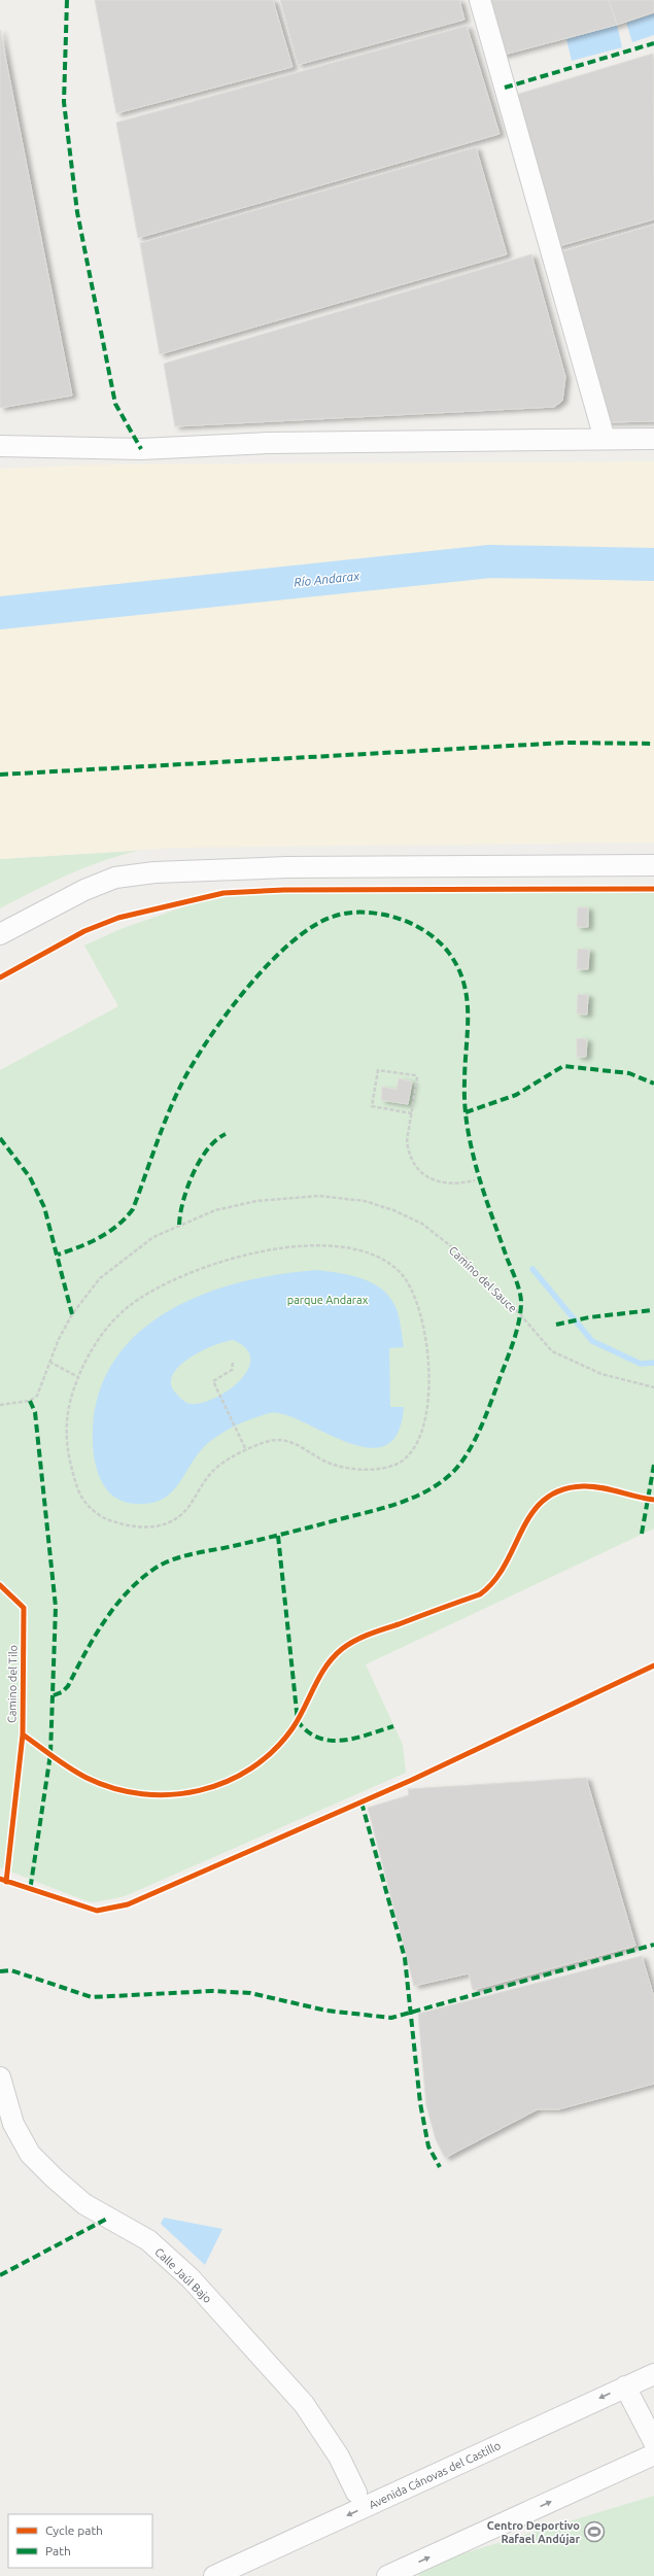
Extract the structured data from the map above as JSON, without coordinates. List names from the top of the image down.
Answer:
{
  "streets": {
    "street": ["Calle Jaúl Bajo", "Avenida Cánovas del Castillo"],
    "path": ["Camino del Sauce"],
    "cycle path": ["Camino del Tilo"]
  },
  "water": ["Río Andarax"],
  "parks": ["parque Andarax"],
  "places": {
    "sports": ["Centro Deportivo Rafael Andújar"]
  },
  "legend": ["Cycle path", "Path"]
}
